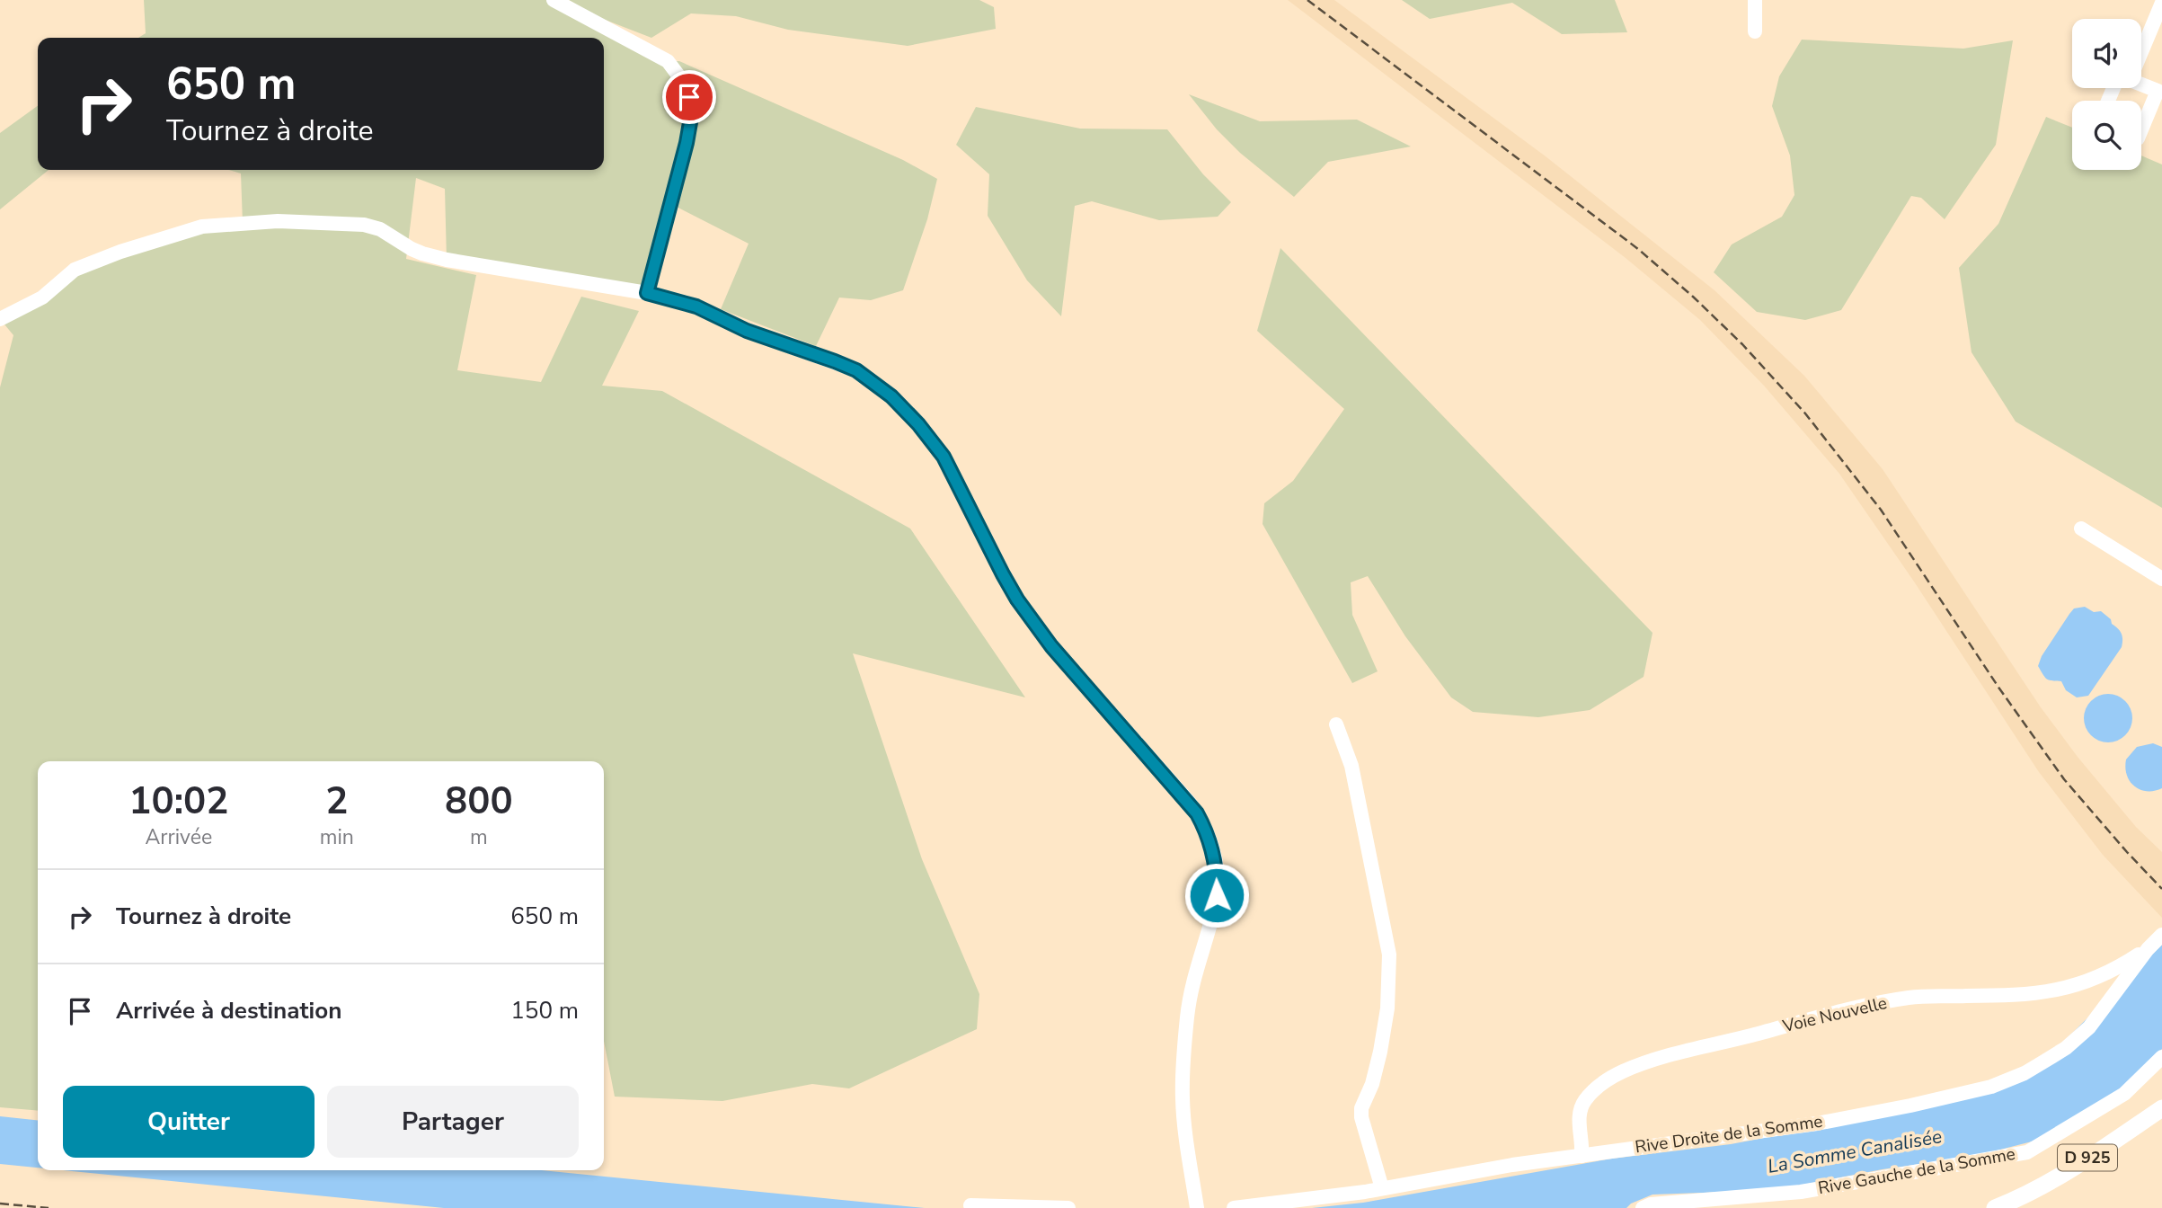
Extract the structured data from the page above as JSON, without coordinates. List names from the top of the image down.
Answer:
{
  "streets": {
    "main road": ["D 925"],
    "street": ["Voie Nouvelle", "Rive Droite de la Somme", "Rive Gauche de la Somme"]
  },
  "crossings": [
    ["Voie Nouvelle", "Rive Droite de la Somme"]
  ],
  "water": ["La Somme Canalisée"],
  "page": {
    "turn": ["650 m", "Tournez à droite"],
    "eta": [
      "10:02",
      "Arrivée",
      "2",
      "min",
      "800",
      "m"
    ],
    "list": [
      {
        "name": "Tournez à droite",
        "value": "650 m"
      },
      {
        "name": "Arrivée à destination",
        "value": "150 m"
      }
    ],
    "buttons": ["Quitter", "Partager"]
  }
}
